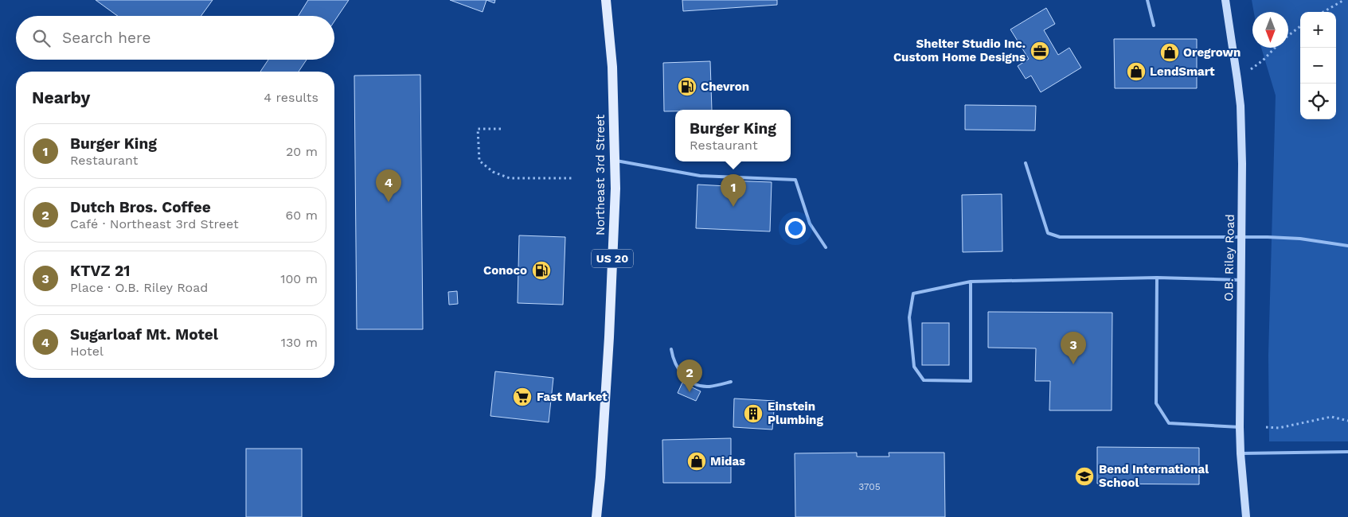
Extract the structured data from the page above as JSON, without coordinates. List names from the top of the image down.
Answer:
{
  "streets": {
    "main road": ["Northeast 3rd Street", "US 20"],
    "street": ["O.B. Riley Road"]
  },
  "places": {
    "office": ["Shelter Studio Inc. Custom Home Designs"],
    "shop": ["Oregrown", "LendSmart", "Midas"],
    "fuel station": ["Chevron", "Conoco"],
    "supermarket": ["Fast Market"],
    "building": ["Einstein Plumbing"],
    "school or university": ["Bend International School"]
  },
  "house_numbers": ["3705"],
  "north": "bottom",
  "page": {
    "map_buttons": ["+", "−"],
    "search": "Search here",
    "heading": ["Nearby", "4 results"],
    "popup": ["Burger King", "Restaurant"],
    "list": [
      {
        "mark": "1",
        "name": "Burger King",
        "note": "Restaurant",
        "value": "20 m"
      },
      {
        "mark": "2",
        "name": "Dutch Bros. Coffee",
        "note": "Café · Northeast 3rd Street",
        "value": "60 m"
      },
      {
        "mark": "3",
        "name": "KTVZ 21",
        "note": "Place · O.B. Riley Road",
        "value": "100 m"
      },
      {
        "mark": "4",
        "name": "Sugarloaf Mt. Motel",
        "note": "Hotel",
        "value": "130 m"
      }
    ],
    "pins": [
      "4",
      "1",
      "3",
      "2"
    ]
  }
}
